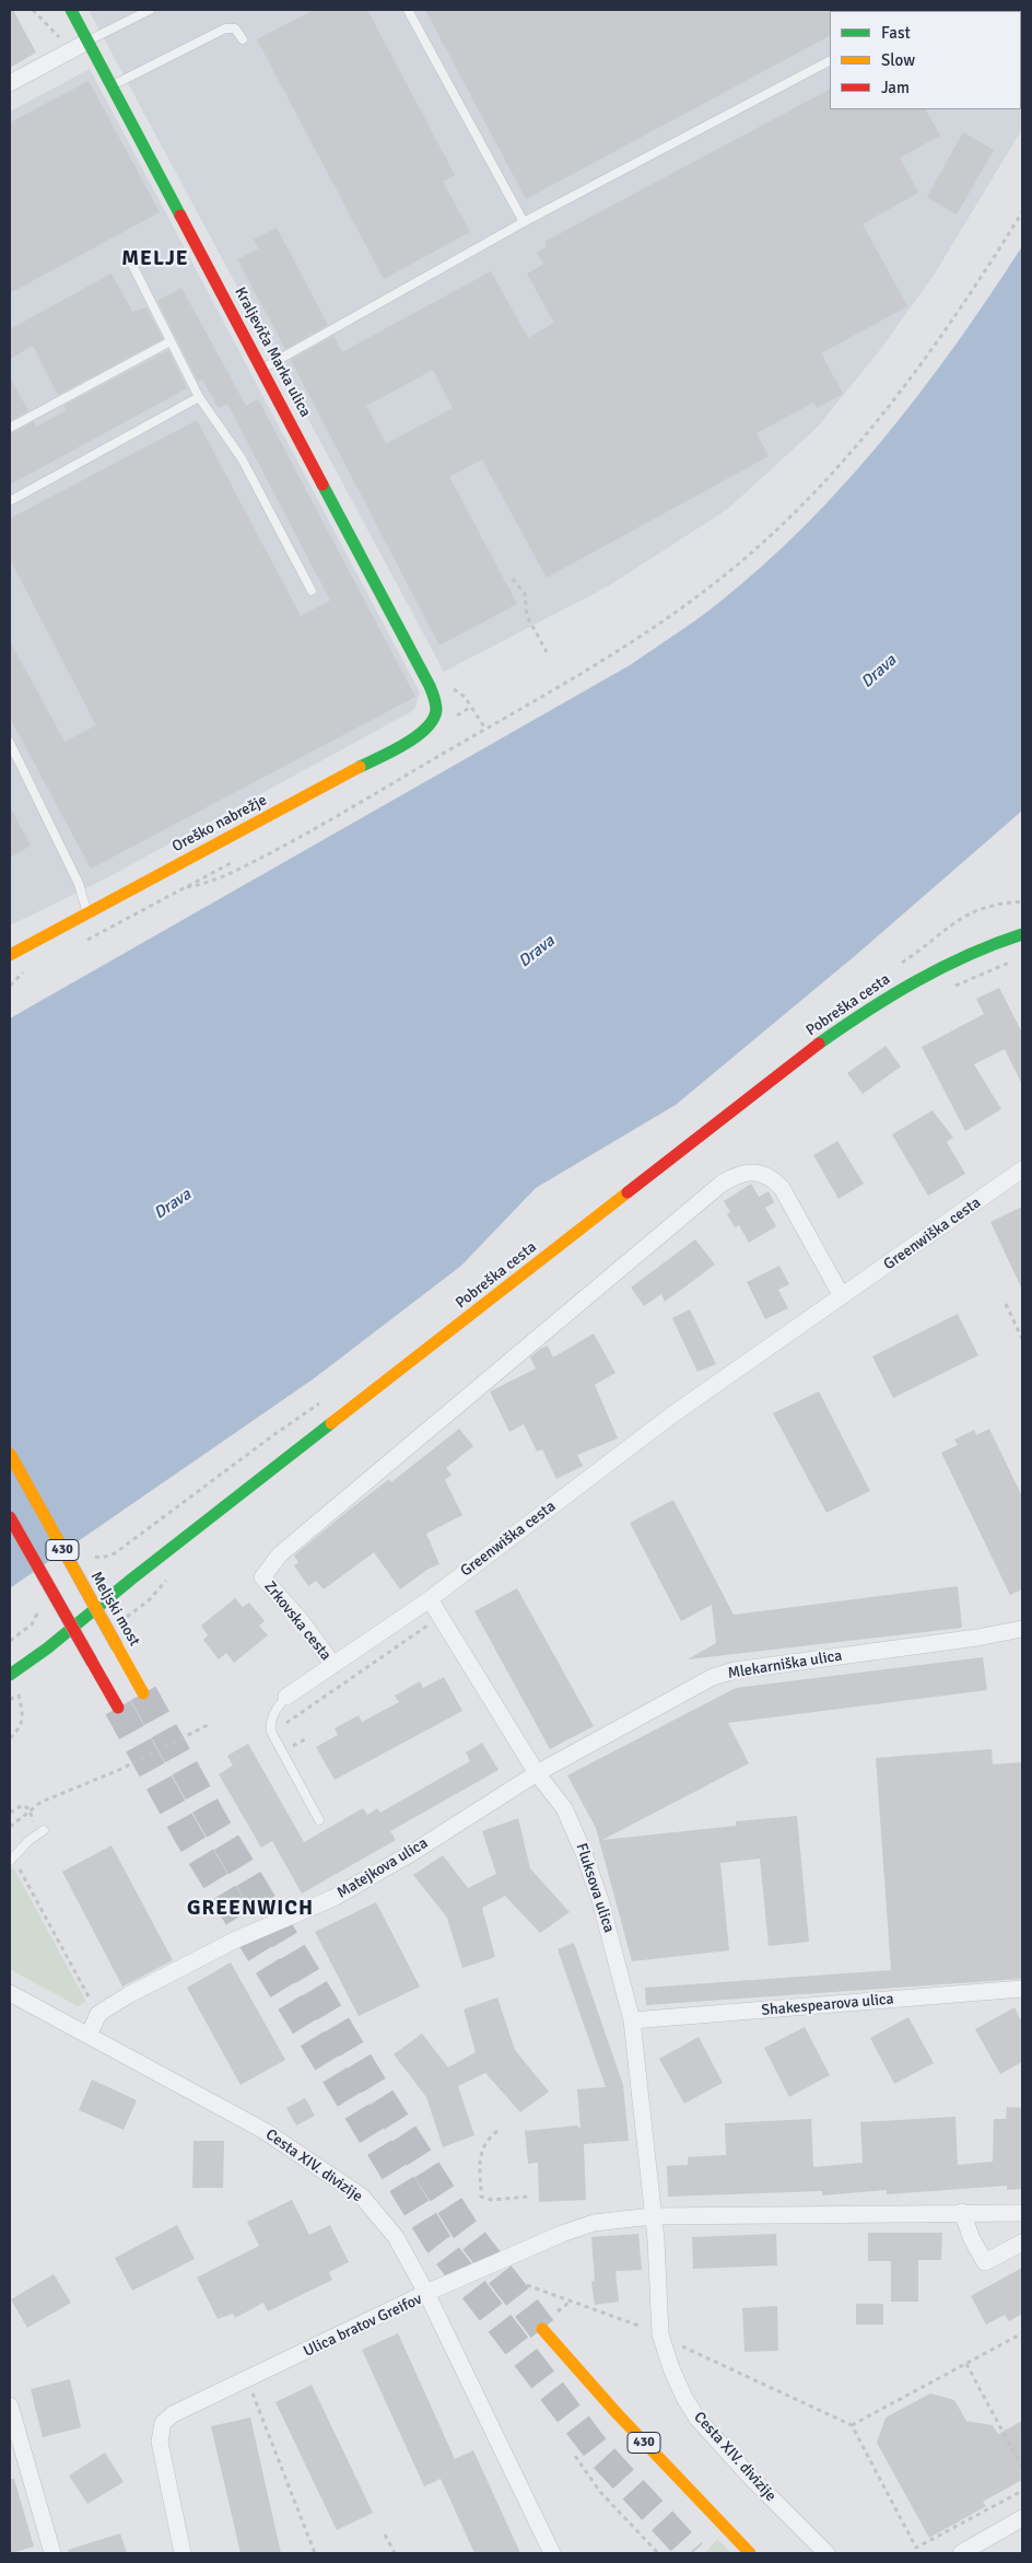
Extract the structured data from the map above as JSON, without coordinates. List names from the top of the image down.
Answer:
{
  "streets": {
    "main road": [
      "Kraljeviča Marka ulica",
      "Oreško nabrežje",
      "Pobreška cesta",
      "430",
      "Meljski most"
    ],
    "street": [
      "Greenwiška cesta",
      "Zrkovska cesta",
      "Mlekarniška ulica",
      "Matejkova ulica",
      "Fluksova ulica",
      "Shakespearova ulica",
      "Cesta XIV. divizije",
      "Ulica bratov Greifov"
    ]
  },
  "crossings": [
    ["Kraljeviča Marka ulica", "Oreško nabrežje"],
    ["Greenwiška cesta", "Zrkovska cesta"],
    ["Greenwiška cesta", "Fluksova ulica"],
    ["Mlekarniška ulica", "Matejkova ulica"],
    ["Mlekarniška ulica", "Fluksova ulica"],
    ["Matejkova ulica", "Fluksova ulica"],
    ["Matejkova ulica", "Cesta XIV. divizije"],
    ["Fluksova ulica", "Shakespearova ulica"],
    ["Fluksova ulica", "Cesta XIV. divizije"],
    ["Cesta XIV. divizije", "Ulica bratov Greifov"]
  ],
  "districts": ["MELJE", "GREENWICH"],
  "water": ["Drava"],
  "legend": ["Fast", "Slow", "Jam"]
}
